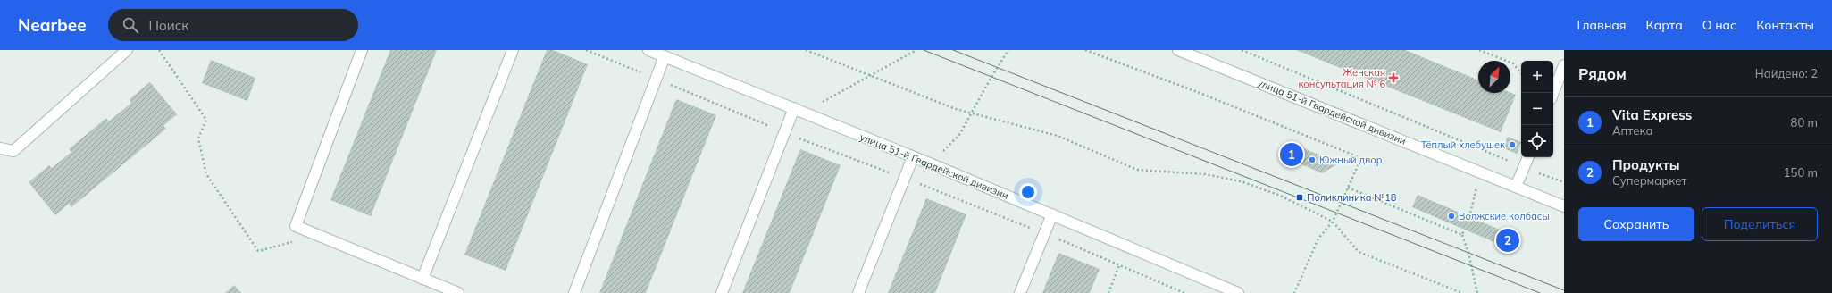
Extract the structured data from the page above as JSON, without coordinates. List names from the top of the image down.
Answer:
{
  "streets": {
    "main road": ["улица 51-й Гвардейской дивизии"]
  },
  "places": {
    "health": ["Женская консультация № 6"],
    "other": ["Тёплый хлебушек", "Южный двор", "Волжские колбасы"],
    "transit": ["Поликлиника №18"]
  },
  "north": "top right",
  "page": {
    "header": "Nearbee",
    "search": "Поиск",
    "nav": [
      "Главная",
      "Карта",
      "О нас",
      "Контакты"
    ],
    "heading": ["Рядом", "Найдено: 2"],
    "map_buttons": ["+", "−"],
    "list": [
      {
        "mark": "1",
        "name": "Vita Express",
        "note": "Аптека",
        "value": "80 m"
      },
      {
        "mark": "2",
        "name": "Продукты",
        "note": "Супермаркет",
        "value": "150 m"
      }
    ],
    "pins": ["1", "2"],
    "buttons": ["Сохранить", "Поделиться"]
  }
}
